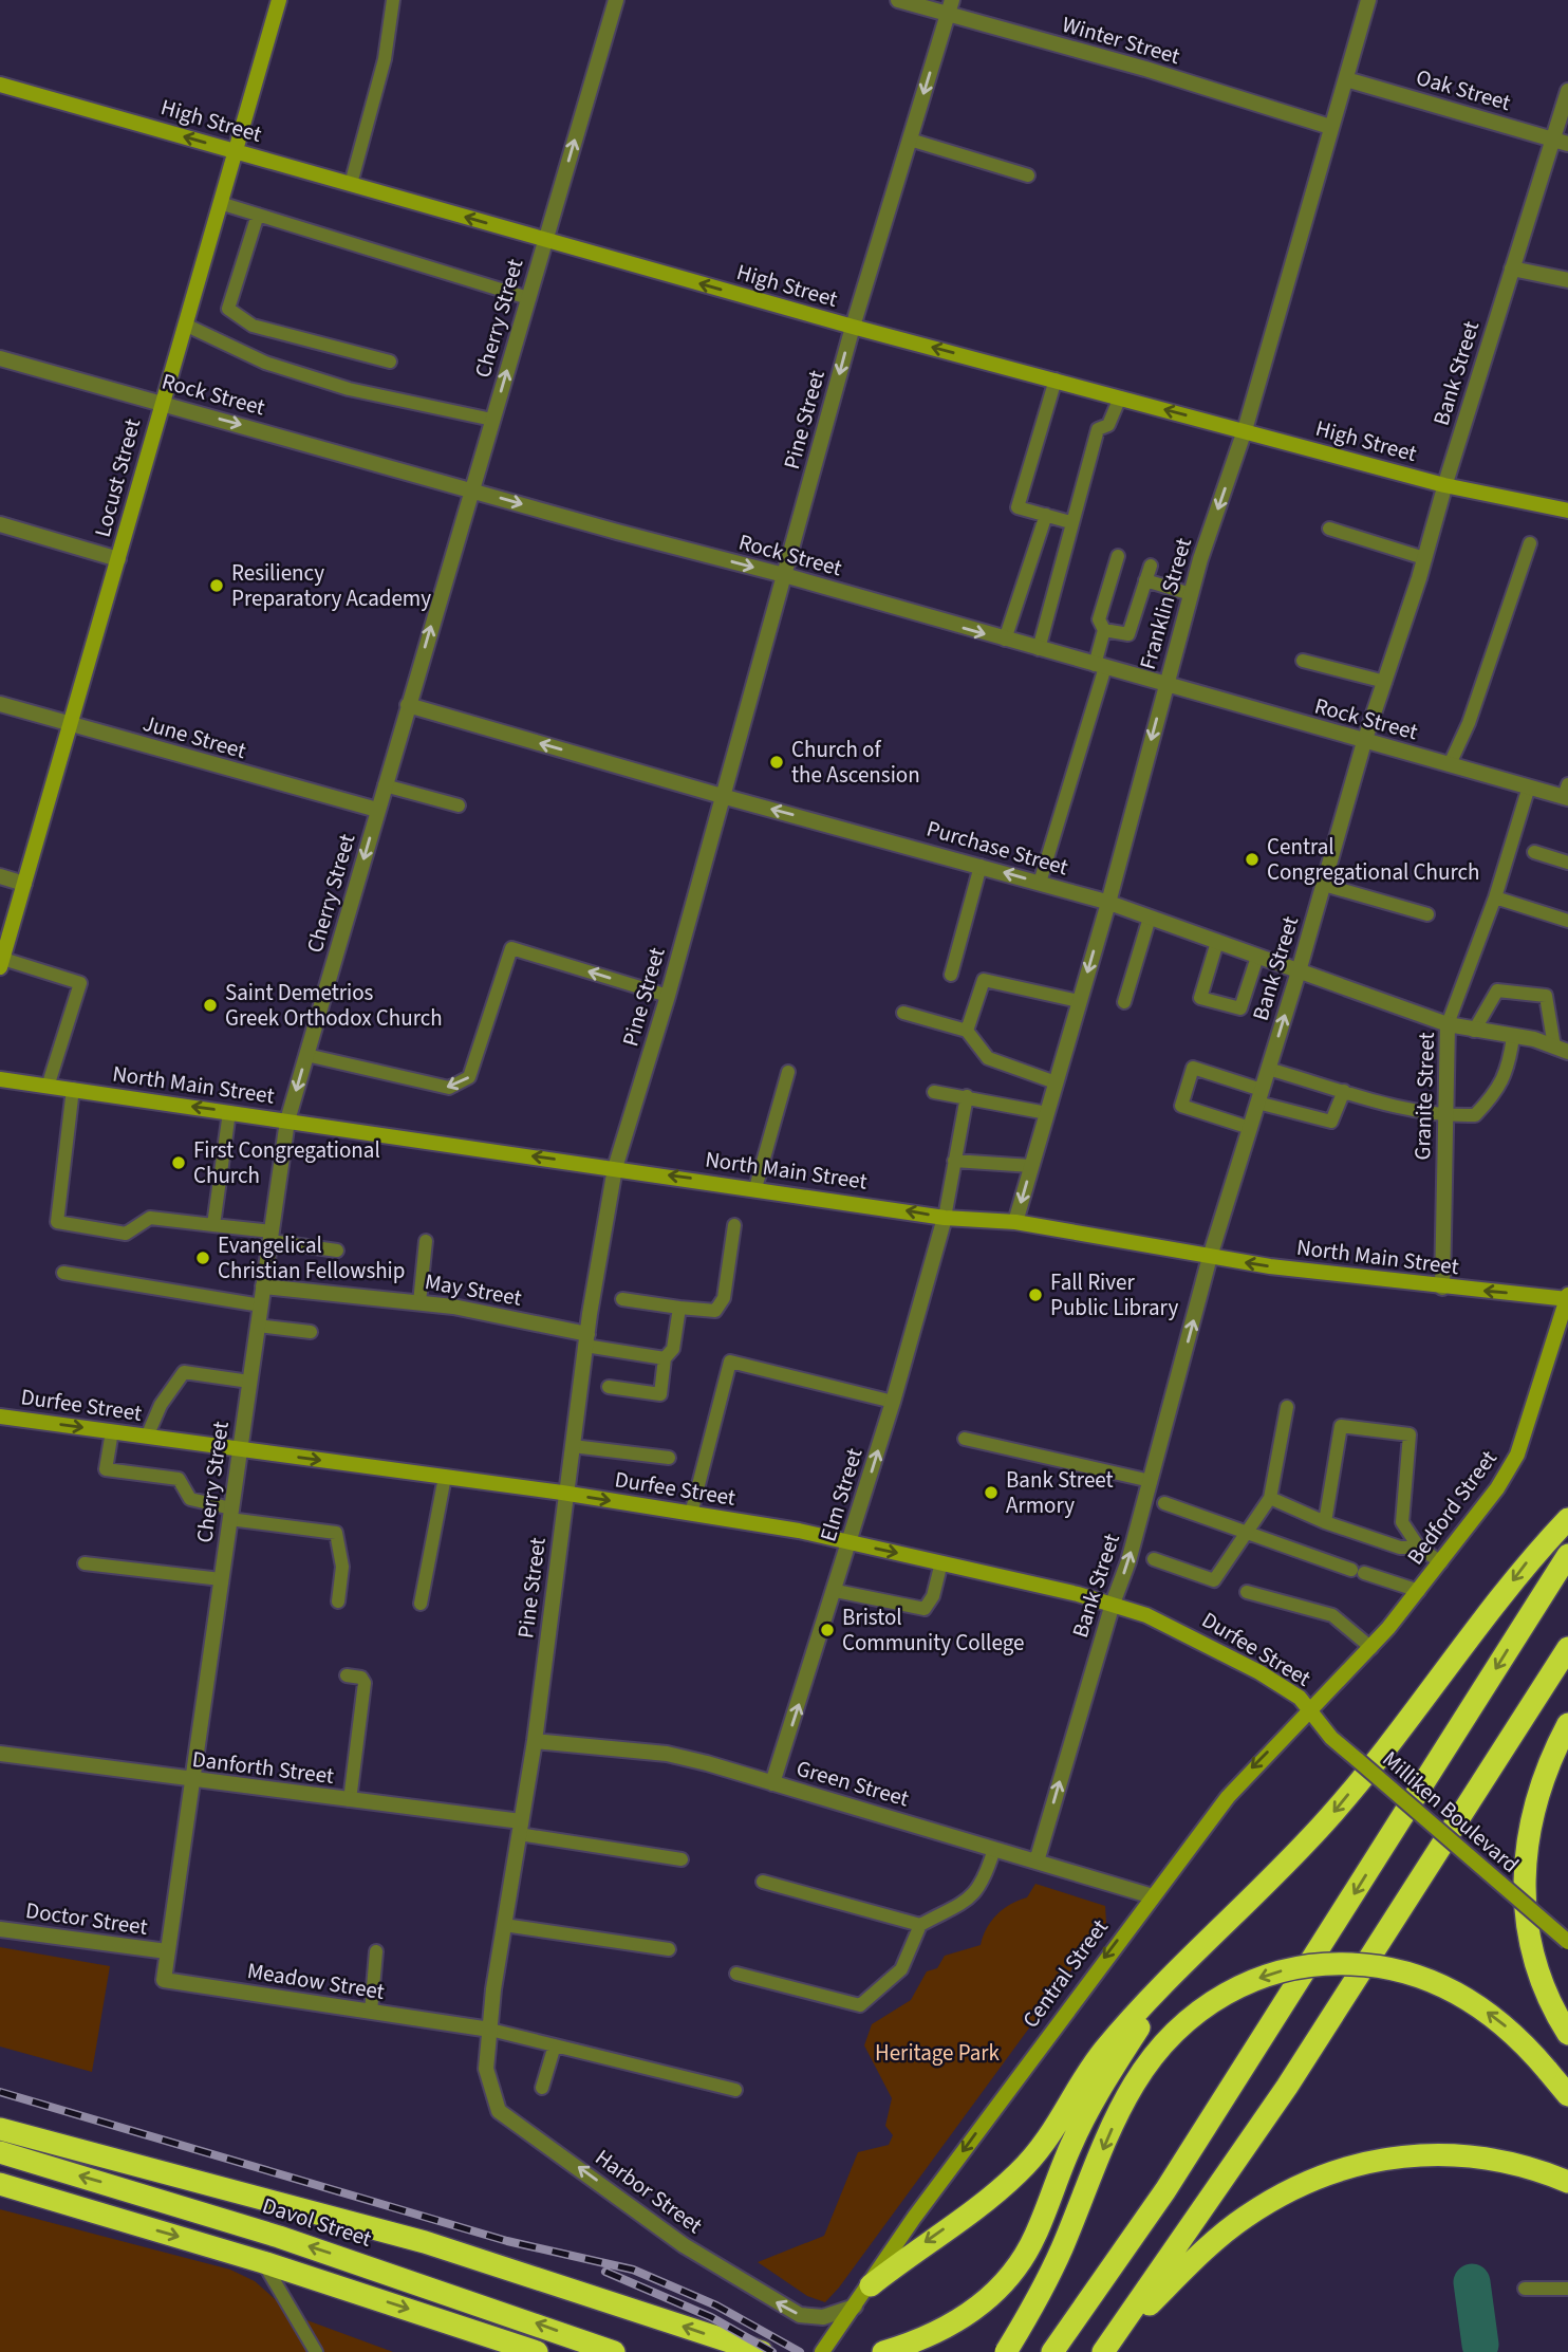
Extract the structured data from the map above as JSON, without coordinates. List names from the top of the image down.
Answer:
{
  "streets": {
    "highway": ["Davol Street"],
    "main road": [
      "High Street",
      "Locust Street",
      "North Main Street",
      "Durfee Street",
      "Bedford Street",
      "Milliken Boulevard",
      "Central Street"
    ],
    "street": [
      "Winter Street",
      "Oak Street",
      "Cherry Street",
      "Bank Street",
      "Rock Street",
      "Pine Street",
      "Franklin Street",
      "June Street",
      "Purchase Street",
      "Granite Street",
      "May Street",
      "Elm Street",
      "Danforth Street",
      "Green Street",
      "Doctor Street",
      "Meadow Street",
      "Harbor Street"
    ]
  },
  "crossings": [
    ["Winter Street", "Pine Street"],
    ["Winter Street", "Franklin Street"],
    ["Oak Street", "Bank Street"],
    ["Oak Street", "Franklin Street"],
    ["High Street", "Cherry Street"],
    ["High Street", "Bank Street"],
    ["High Street", "Pine Street"],
    ["High Street", "Locust Street"],
    ["High Street", "Franklin Street"],
    ["Cherry Street", "Rock Street"],
    ["Cherry Street", "June Street"],
    ["Cherry Street", "Purchase Street"],
    ["Cherry Street", "North Main Street"],
    ["Cherry Street", "May Street"],
    ["Cherry Street", "Durfee Street"],
    ["Cherry Street", "Danforth Street"],
    ["Cherry Street", "Doctor Street"],
    ["Cherry Street", "Meadow Street"],
    ["Bank Street", "Rock Street"],
    ["Bank Street", "Purchase Street"],
    ["Bank Street", "North Main Street"],
    ["Bank Street", "Durfee Street"],
    ["Bank Street", "Green Street"],
    ["Rock Street", "Pine Street"],
    ["Rock Street", "Locust Street"],
    ["Rock Street", "Franklin Street"],
    ["Rock Street", "Granite Street"],
    ["Pine Street", "Purchase Street"],
    ["Pine Street", "North Main Street"],
    ["Pine Street", "May Street"],
    ["Pine Street", "Durfee Street"],
    ["Pine Street", "Danforth Street"],
    ["Pine Street", "Green Street"],
    ["Pine Street", "Meadow Street"],
    ["Pine Street", "Harbor Street"],
    ["Locust Street", "June Street"],
    ["Franklin Street", "Purchase Street"],
    ["Franklin Street", "North Main Street"],
    ["Purchase Street", "Granite Street"],
    ["North Main Street", "Granite Street"],
    ["North Main Street", "Elm Street"],
    ["North Main Street", "Bedford Street"],
    ["Durfee Street", "Elm Street"],
    ["Durfee Street", "Bedford Street"],
    ["Durfee Street", "Milliken Boulevard"],
    ["Durfee Street", "Central Street"],
    ["Elm Street", "Green Street"],
    ["Bedford Street", "Milliken Boulevard"],
    ["Bedford Street", "Central Street"],
    ["Green Street", "Central Street"],
    ["Milliken Boulevard", "Central Street"],
    ["Doctor Street", "Meadow Street"],
    ["Central Street", "Harbor Street"],
    ["Meadow Street", "Harbor Street"]
  ],
  "one_way": [
    "High Street",
    "Bank Street",
    "Rock Street",
    "Franklin Street",
    "Purchase Street",
    "North Main Street",
    "Durfee Street",
    "Elm Street",
    "Central Street",
    "Harbor Street"
  ],
  "parks": ["Heritage Park"],
  "places": [
    "Resiliency Preparatory Academy",
    "Church of the Ascension",
    "Central Congregational Church",
    "Saint Demetrios Greek Orthodox Church",
    "First Congregational Church",
    "Evangelical Christian Fellowship",
    "Fall River Public Library",
    "Bank Street Armory",
    "Bristol Community College"
  ]
}
